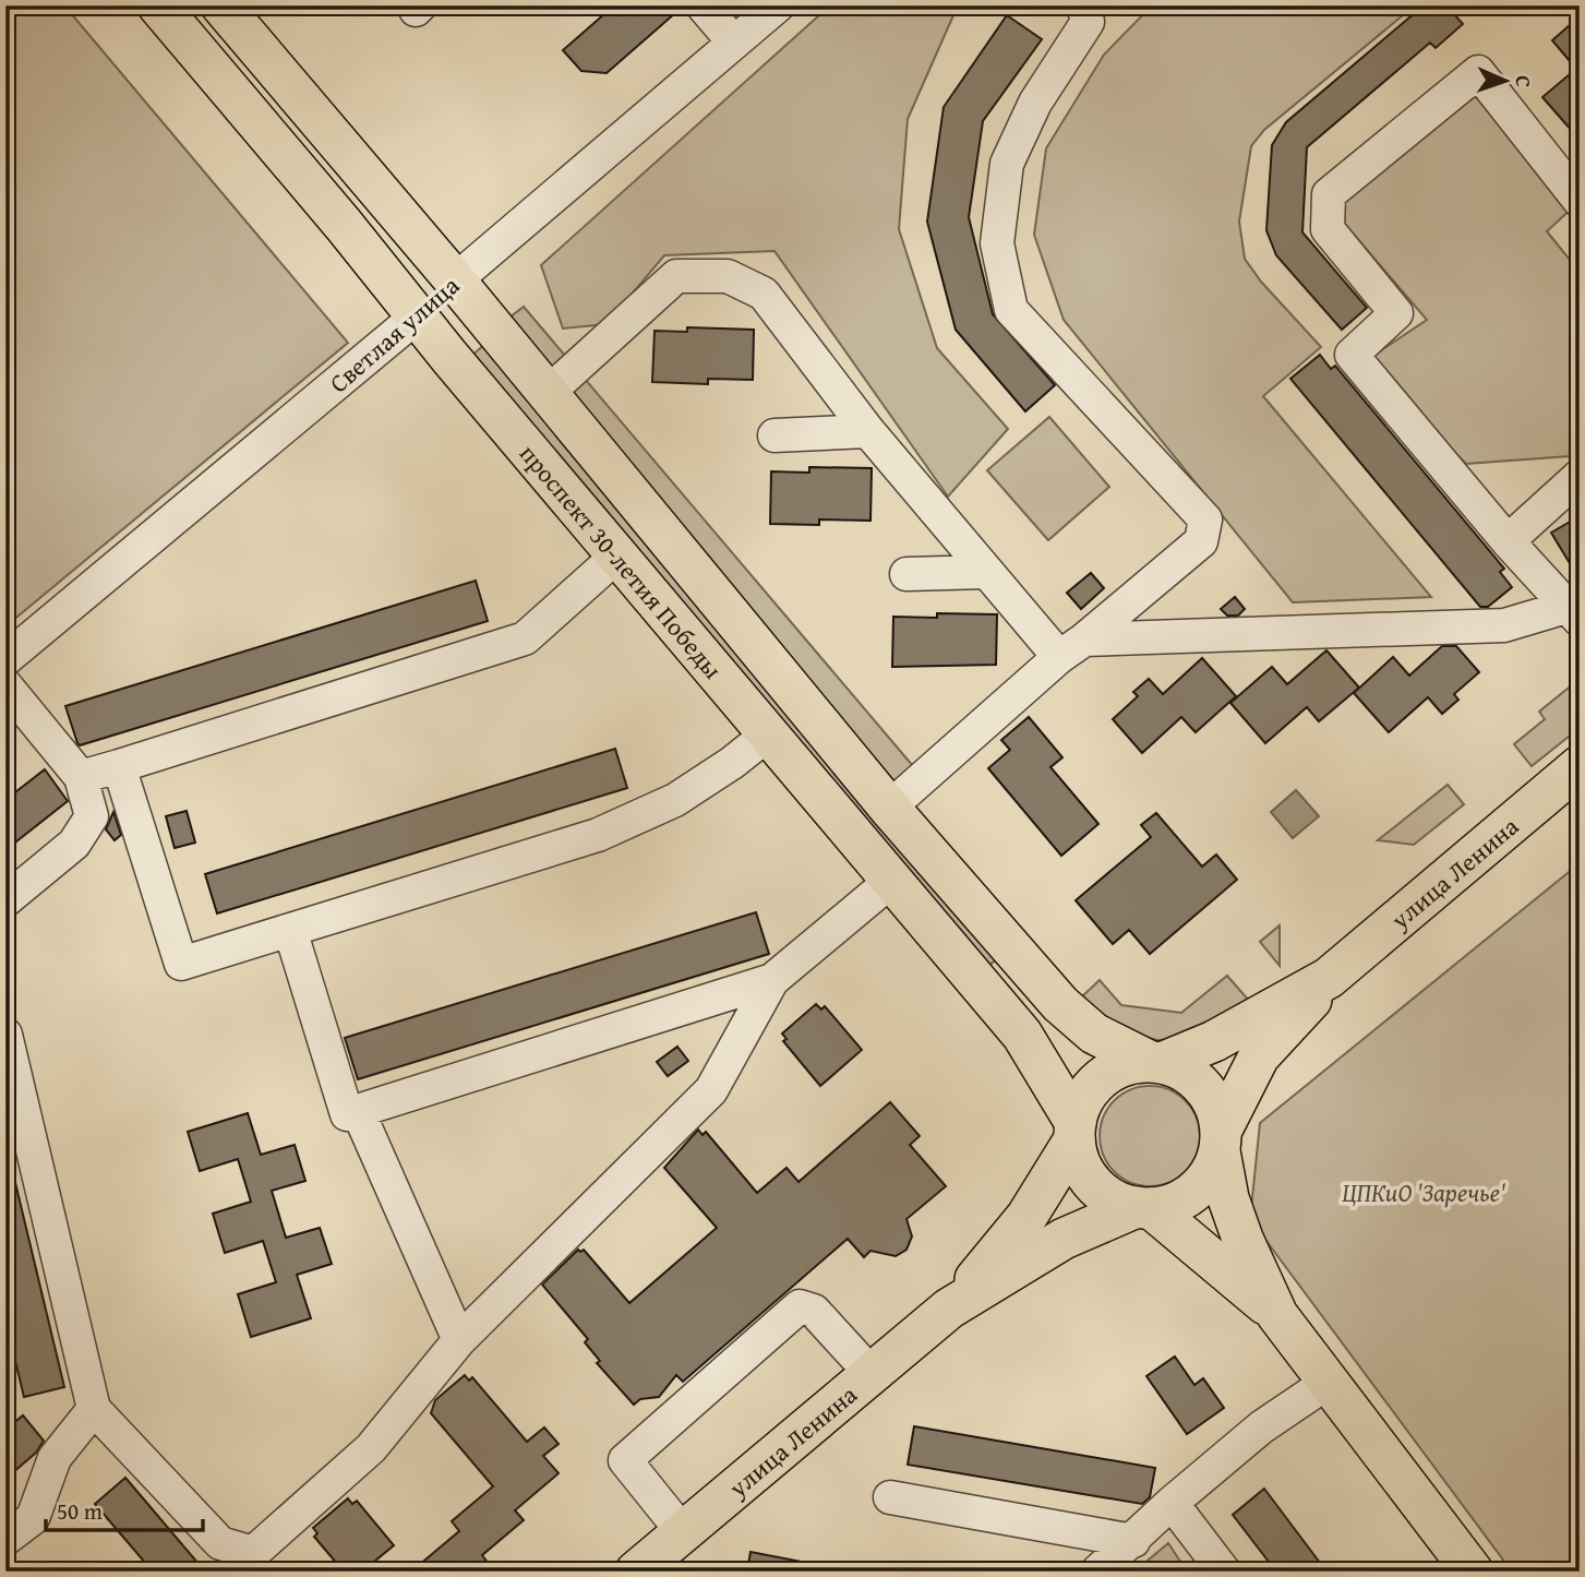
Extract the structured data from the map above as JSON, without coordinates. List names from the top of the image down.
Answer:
{
  "streets": {
    "main road": ["Светлая улица", "проспект 30-летия Победы", "улица Ленина"]
  },
  "crossings": [
    ["Светлая улица", "проспект 30-летия Победы"],
    ["проспект 30-летия Победы", "улица Ленина"]
  ],
  "parks": ["ЦПКиО 'Заречье'"],
  "scale_bar": "50 m",
  "north": "right"
}
